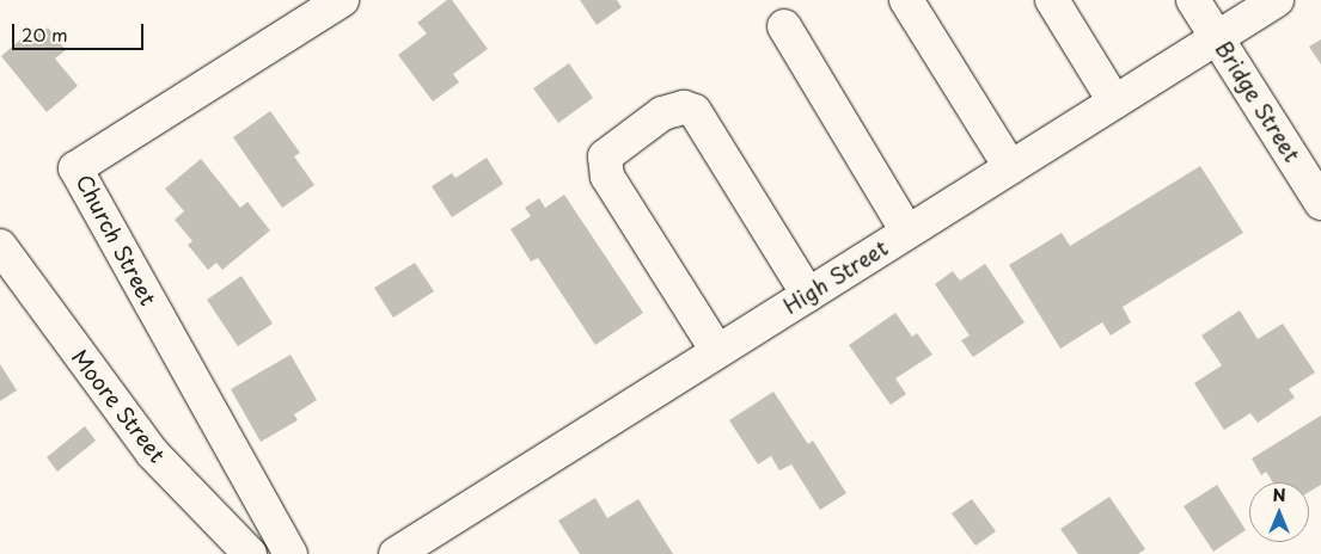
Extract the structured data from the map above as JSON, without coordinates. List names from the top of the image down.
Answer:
{
  "streets": {
    "street": [
      "Bridge Street",
      "Church Street",
      "High Street",
      "Moore Street"
    ]
  },
  "crossings": [
    ["Bridge Street", "High Street"]
  ],
  "scale_bar": "20 m",
  "north": "top"
}
